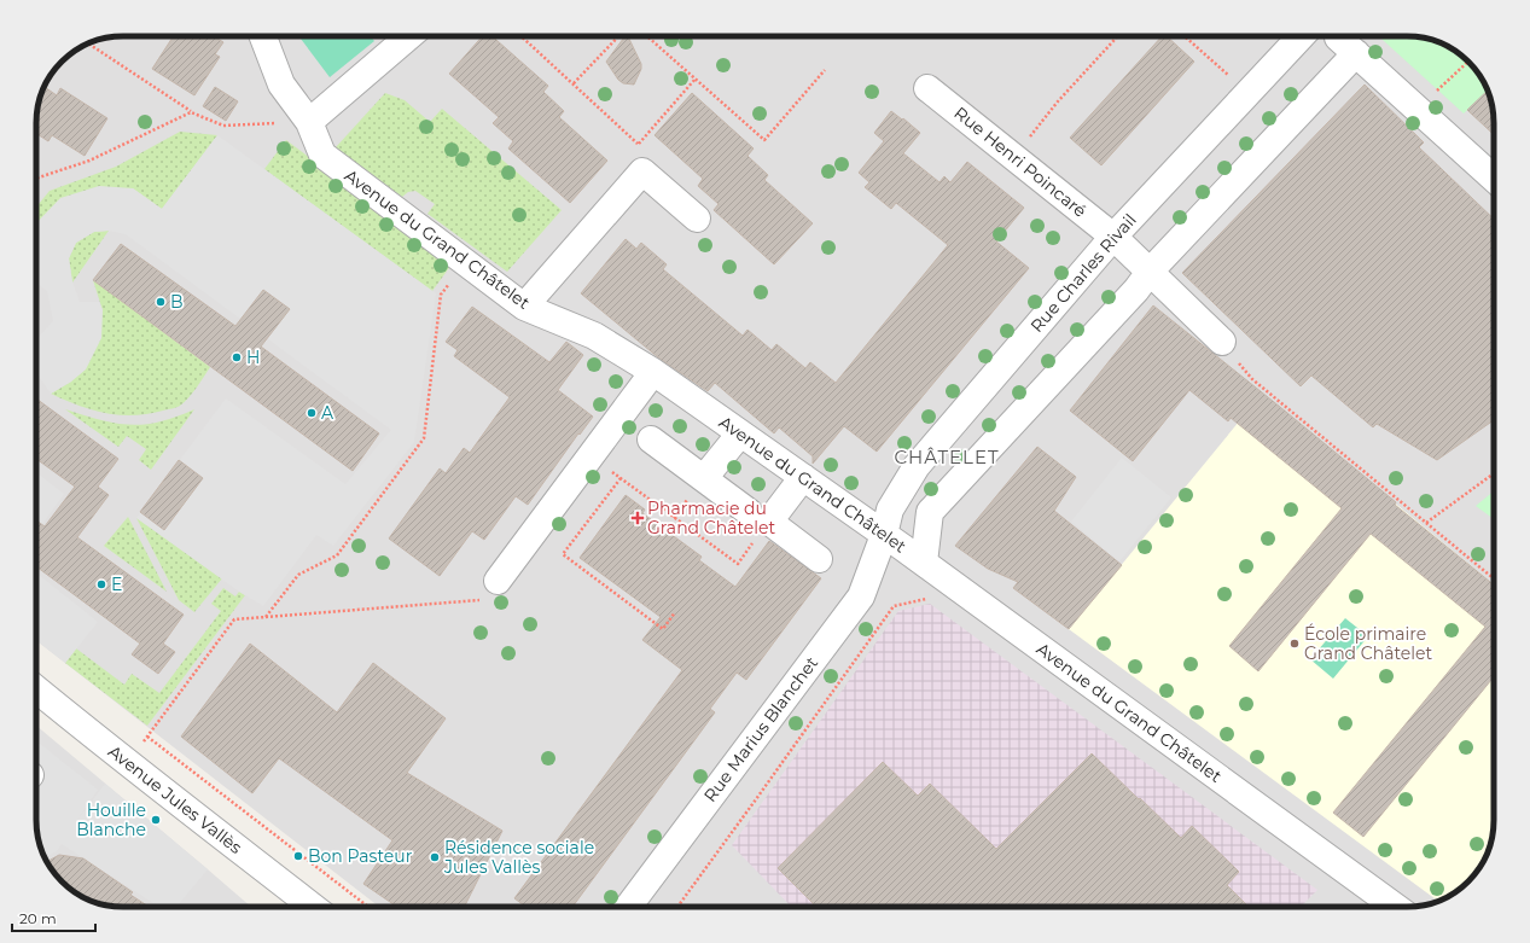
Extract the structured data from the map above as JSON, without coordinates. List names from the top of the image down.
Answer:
{
  "streets": {
    "street": [
      "Rue Henri Poincaré",
      "Avenue du Grand Châtelet",
      "Rue Charles Rivail",
      "Rue Marius Blanchet",
      "Avenue Jules Vallès"
    ]
  },
  "crossings": [
    ["Rue Henri Poincaré", "Rue Charles Rivail"],
    ["Avenue du Grand Châtelet", "Rue Charles Rivail"],
    ["Avenue du Grand Châtelet", "Rue Marius Blanchet"],
    ["Rue Charles Rivail", "Rue Marius Blanchet"]
  ],
  "districts": ["CHÂTELET"],
  "places": {
    "other": [
      "B",
      "H",
      "A",
      "E",
      "École primaire Grand Châtelet",
      "Houille Blanche",
      "Bon Pasteur",
      "Résidence sociale Jules Vallès"
    ],
    "health": ["Pharmacie du Grand Châtelet"]
  },
  "scale_bar": "20 m"
}
